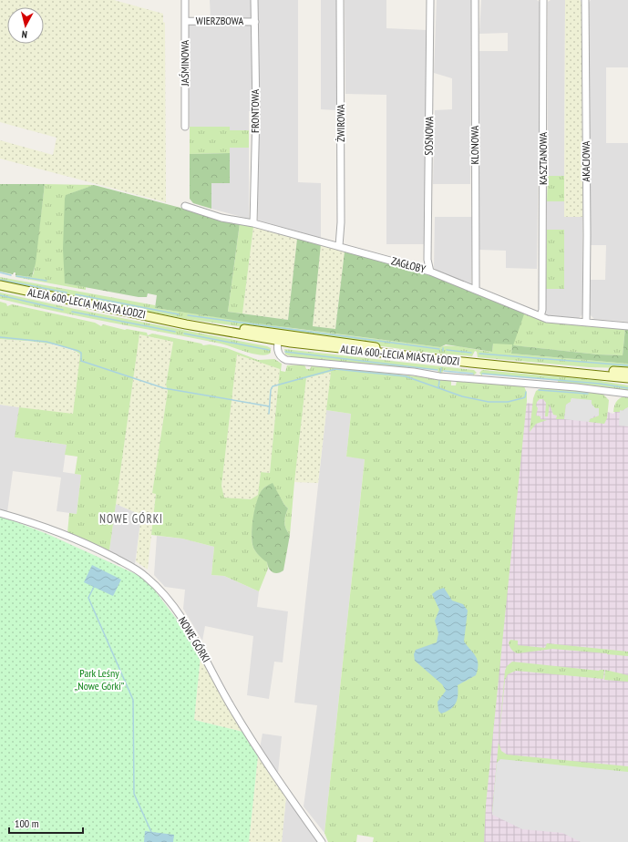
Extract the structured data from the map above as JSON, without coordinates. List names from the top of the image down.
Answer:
{
  "streets": {
    "main road": ["ALEJA 600-LECIA MIASTA ŁODZI"],
    "street": [
      "WIERZBOWA",
      "JAŚMINOWA",
      "FRONTOWA",
      "ŻWIROWA",
      "SOSNOWA",
      "KLONOWA",
      "KASZTANOWA",
      "AKACJOWA",
      "ZAGŁOBY",
      "NOWE GÓRKI"
    ]
  },
  "crossings": [
    ["WIERZBOWA", "JAŚMINOWA"],
    ["WIERZBOWA", "FRONTOWA"],
    ["FRONTOWA", "ZAGŁOBY"],
    ["ŻWIROWA", "ZAGŁOBY"],
    ["SOSNOWA", "ZAGŁOBY"],
    ["KLONOWA", "ZAGŁOBY"],
    ["KASZTANOWA", "ZAGŁOBY"],
    ["AKACJOWA", "ZAGŁOBY"]
  ],
  "districts": ["NOWE GÓRKI"],
  "parks": ["Park Leśny „Nowe Górki”"],
  "scale_bar": "100 m",
  "north": "bottom"
}
